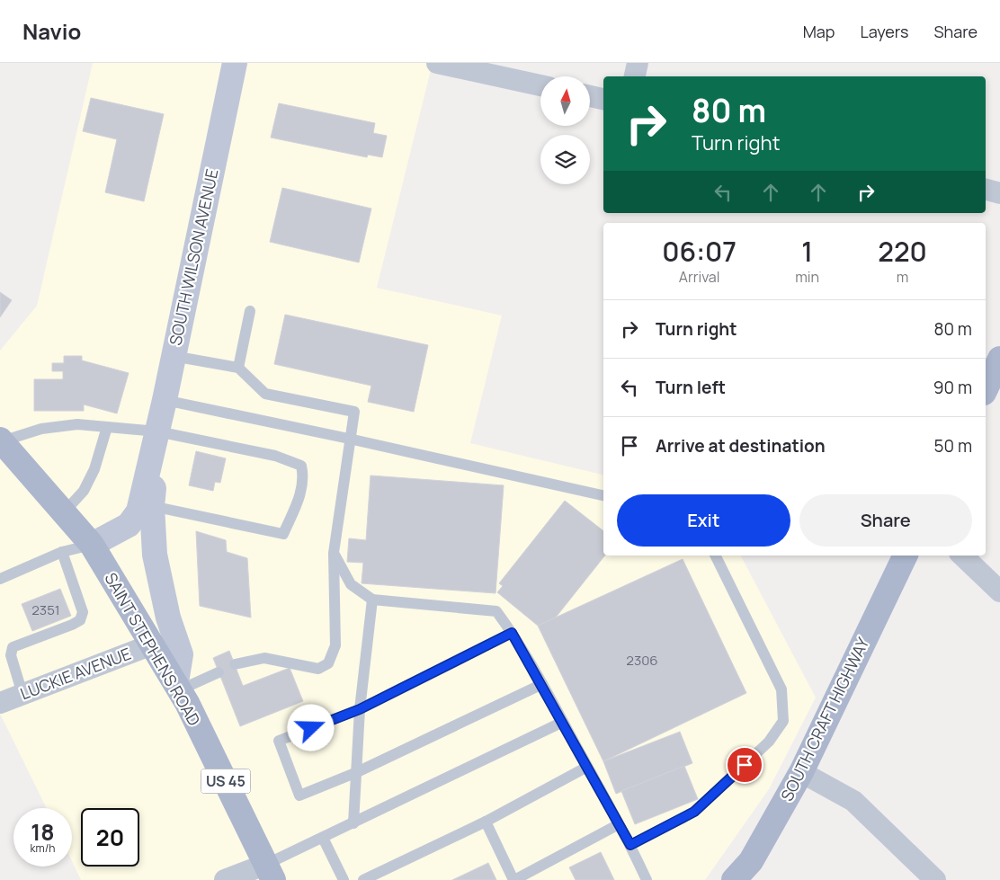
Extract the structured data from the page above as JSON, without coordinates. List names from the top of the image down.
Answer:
{
  "streets": {
    "main road": [
      "SOUTH WILSON AVENUE",
      "SAINT STEPHENS ROAD",
      "SOUTH CRAFT HIGHWAY",
      "US 45"
    ],
    "street": ["LUCKIE AVENUE"]
  },
  "crossings": [
    ["SOUTH WILSON AVENUE", "SAINT STEPHENS ROAD"],
    ["SAINT STEPHENS ROAD", "LUCKIE AVENUE"]
  ],
  "house_numbers": ["2351", "2306"],
  "north": "top",
  "page": {
    "header": "Navio",
    "nav": ["Map", "Layers", "Share"],
    "turn": ["80 m", "Turn right"],
    "eta": [
      "06:07",
      "Arrival",
      "1",
      "min",
      "220",
      "m"
    ],
    "list": [
      {
        "name": "Turn right",
        "value": "80 m"
      },
      {
        "name": "Turn left",
        "value": "90 m"
      },
      {
        "name": "Arrive at destination",
        "value": "50 m"
      }
    ],
    "buttons": ["Exit", "Share"],
    "speed": "18 km/h",
    "limit": "20"
  }
}
